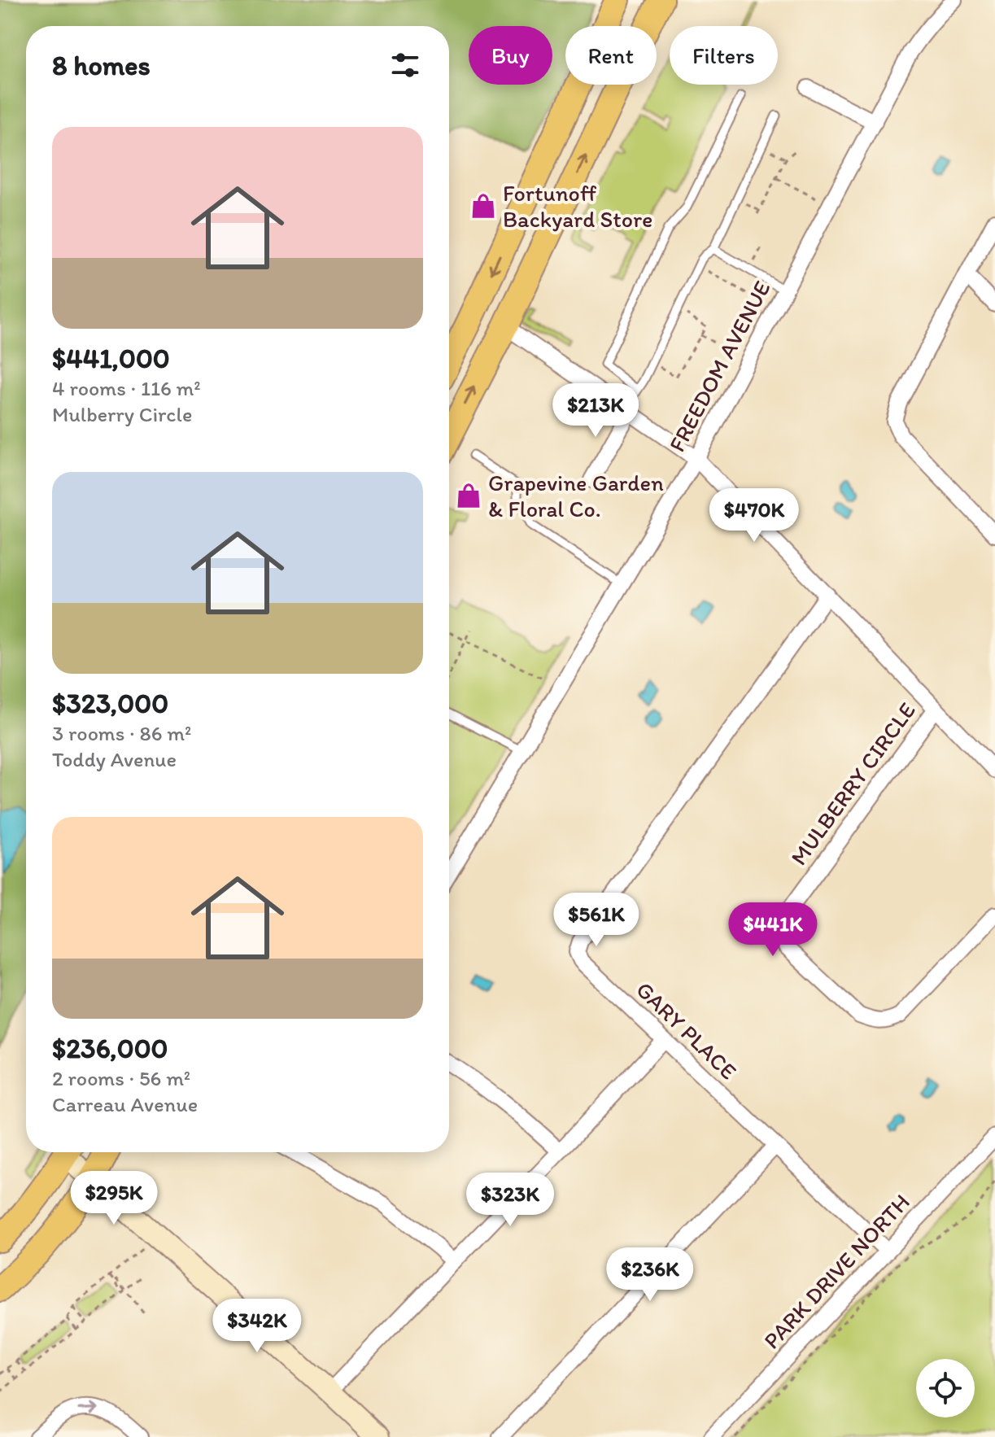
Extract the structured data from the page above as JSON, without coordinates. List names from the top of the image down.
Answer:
{
  "streets": {
    "street": [
      "FREEDOM AVENUE",
      "MULBERRY CIRCLE",
      "GARY PLACE",
      "PARK DRIVE NORTH"
    ]
  },
  "crossings": [
    ["GARY PLACE", "PARK DRIVE NORTH"]
  ],
  "places": {
    "shop": ["Fortunoff Backyard Store", "Grapevine Garden & Floral Co."]
  },
  "page": {
    "chip": ["Buy", "Rent", "Filters"],
    "heading": "8 homes",
    "list": [
      {
        "name": "$441,000",
        "note": "4 rooms · 116 m² · Mulberry Circle"
      },
      {
        "name": "$323,000",
        "note": "3 rooms · 86 m² · Toddy Avenue"
      },
      {
        "name": "$236,000",
        "note": "2 rooms · 56 m² · Carreau Avenue"
      }
    ],
    "price": [
      "$213K",
      "$470K",
      "$561K",
      "$441K",
      "$295K",
      "$323K",
      "$236K",
      "$342K"
    ]
  }
}
